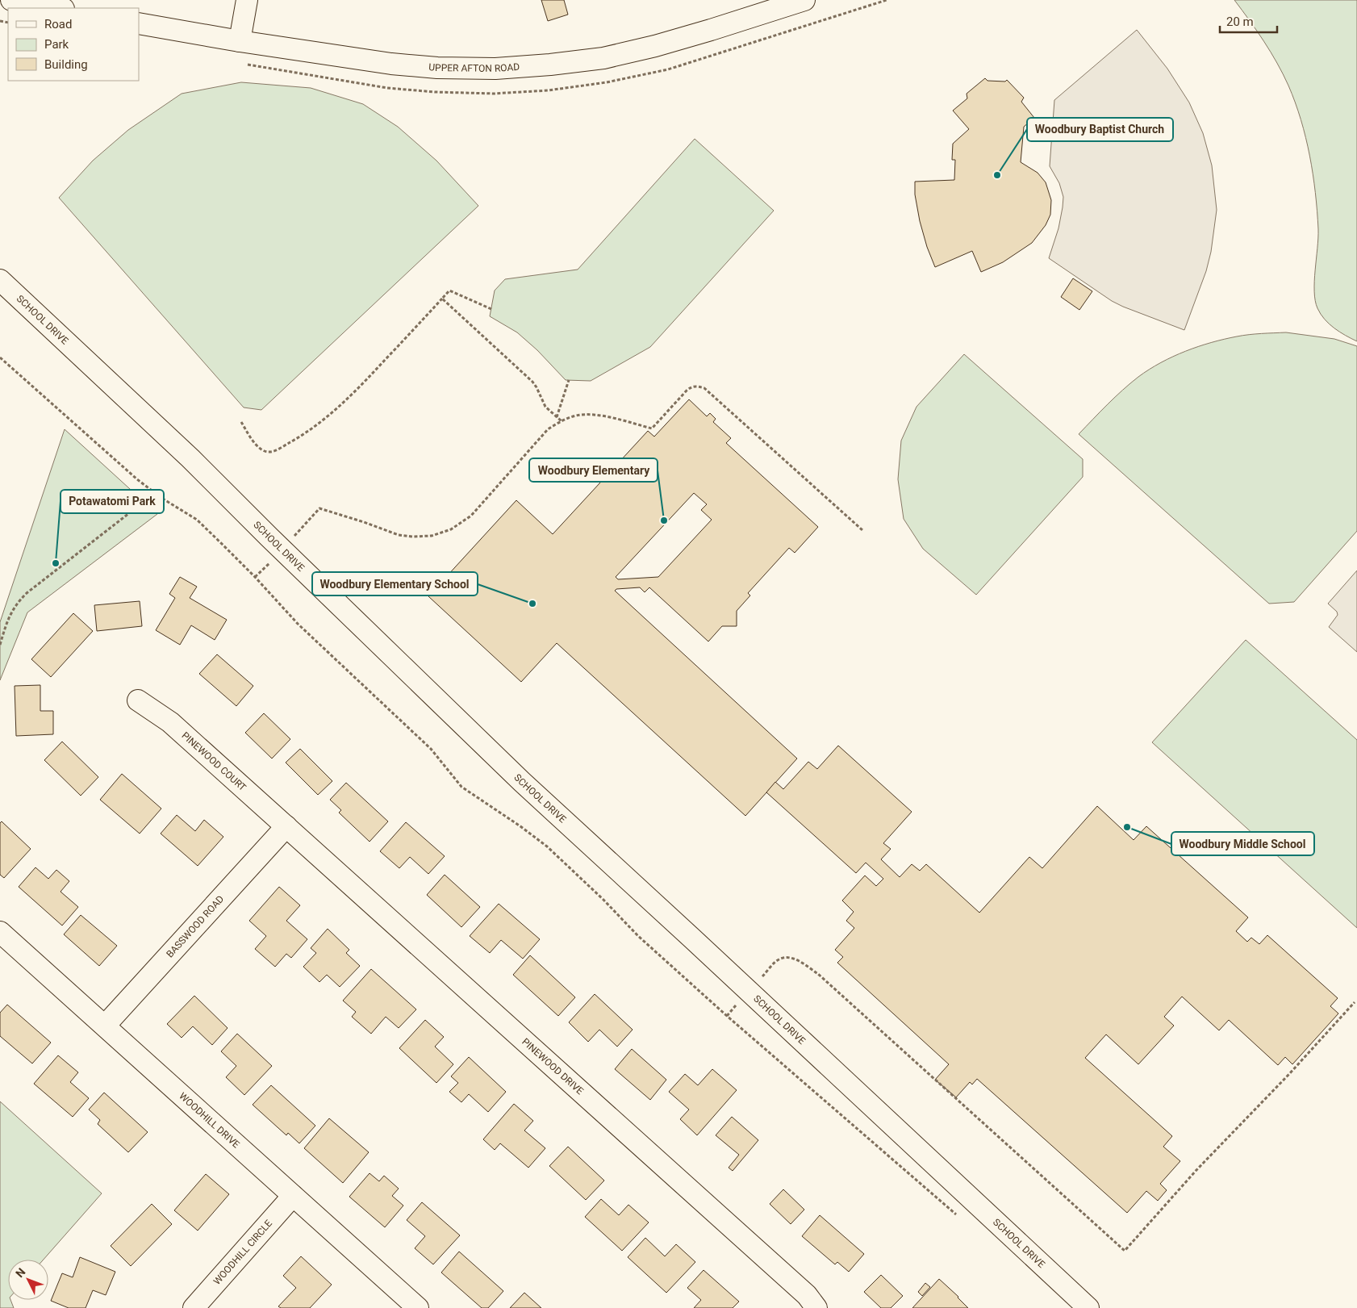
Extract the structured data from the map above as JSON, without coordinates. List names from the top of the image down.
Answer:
{
  "streets": {
    "street": [
      "UPPER AFTON ROAD",
      "SCHOOL DRIVE",
      "PINEWOOD COURT",
      "BASSWOOD ROAD",
      "PINEWOOD DRIVE",
      "WOODHILL DRIVE",
      "WOODHILL CIRCLE"
    ]
  },
  "crossings": [
    ["PINEWOOD COURT", "BASSWOOD ROAD"],
    ["PINEWOOD COURT", "PINEWOOD DRIVE"],
    ["BASSWOOD ROAD", "PINEWOOD DRIVE"],
    ["BASSWOOD ROAD", "WOODHILL DRIVE"],
    ["WOODHILL DRIVE", "WOODHILL CIRCLE"]
  ],
  "places": [
    "Woodbury Baptist Church",
    "Woodbury Elementary",
    "Potawatomi Park",
    "Woodbury Elementary School",
    "Woodbury Middle School"
  ],
  "legend": ["Road", "Park", "Building"],
  "scale_bar": "20 m",
  "north": "top left"
}
